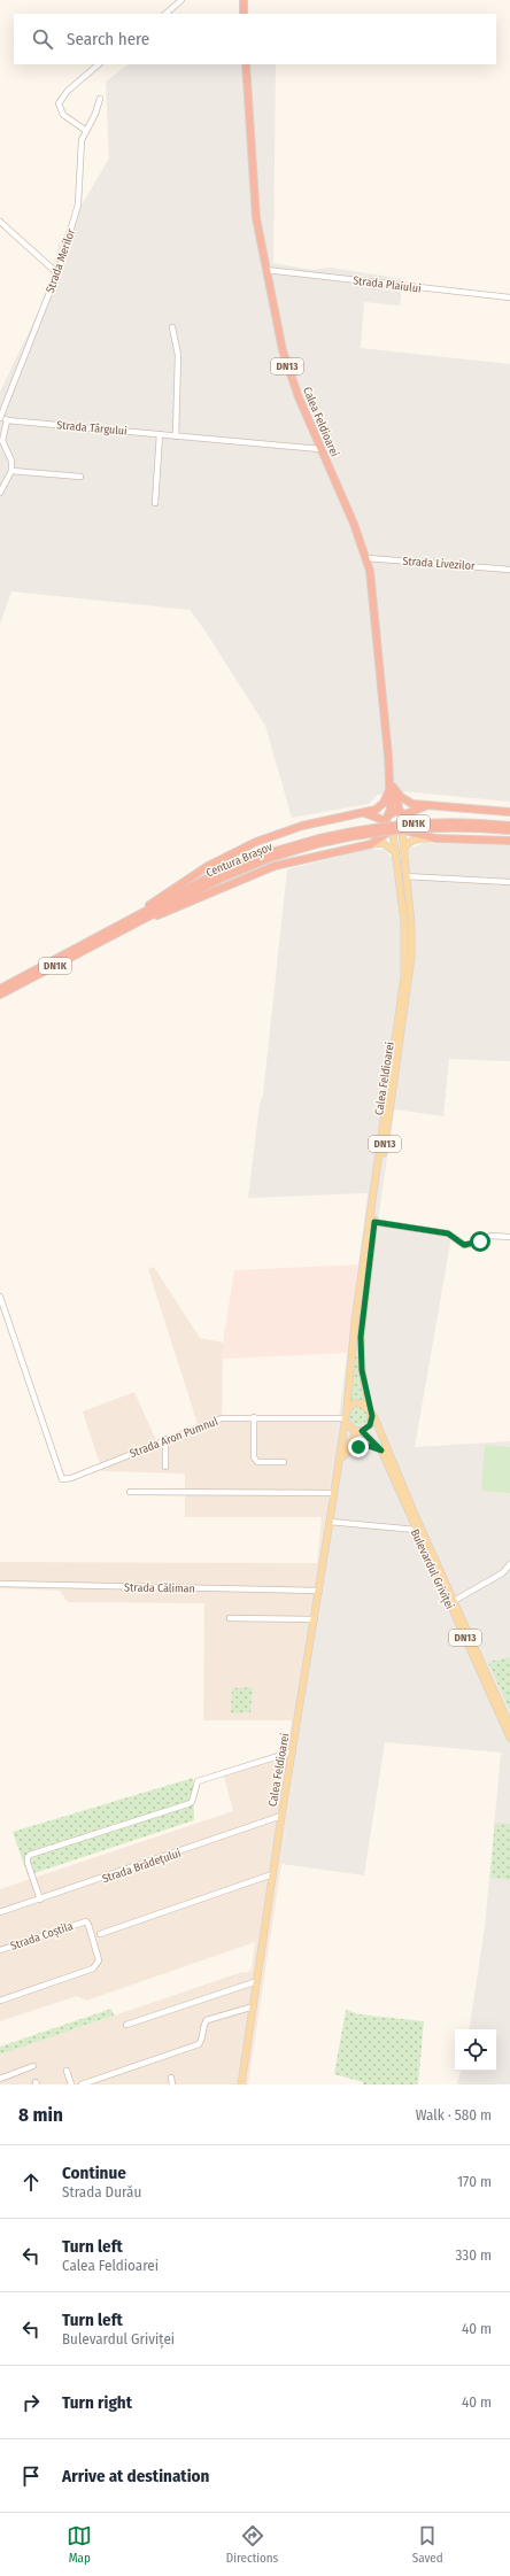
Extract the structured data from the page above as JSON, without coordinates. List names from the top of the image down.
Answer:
{
  "streets": {
    "highway": [
      "DN13",
      "Calea Feldioarei",
      "DN1K",
      "Centura Brașov"
    ],
    "main road": ["Bulevardul Griviței"],
    "street": [
      "Strada Merilor",
      "Strada Plaiului",
      "Strada Târgului",
      "Strada Livezilor",
      "Strada Aron Pumnul",
      "Strada Căliman",
      "Strada Brădețului",
      "Strada Coștila"
    ]
  },
  "crossings": [
    ["Strada Merilor", "Strada Târgului"],
    ["Strada Plaiului", "Calea Feldioarei"],
    ["DN13", "Calea Feldioarei"],
    ["DN13", "Strada Aron Pumnul"],
    ["DN13", "Bulevardul Griviței"],
    ["Calea Feldioarei", "Strada Târgului"],
    ["Calea Feldioarei", "Strada Livezilor"],
    ["Calea Feldioarei", "Strada Aron Pumnul"],
    ["Calea Feldioarei", "Bulevardul Griviței"],
    ["Calea Feldioarei", "Strada Căliman"],
    ["Calea Feldioarei", "Strada Brădețului"],
    ["Strada Aron Pumnul", "Bulevardul Griviței"]
  ],
  "page": {
    "search": "Search here",
    "heading": ["8 min", "Walk · 580 m"],
    "list": [
      ["Continue", "Strada Durău", "170 m"],
      ["Turn left", "Calea Feldioarei", "330 m"],
      ["Turn left", "Bulevardul Griviței", "40 m"],
      ["Turn right", "40 m"],
      "Arrive at destination"
    ],
    "nav": ["Map", "Directions", "Saved"]
  }
}
